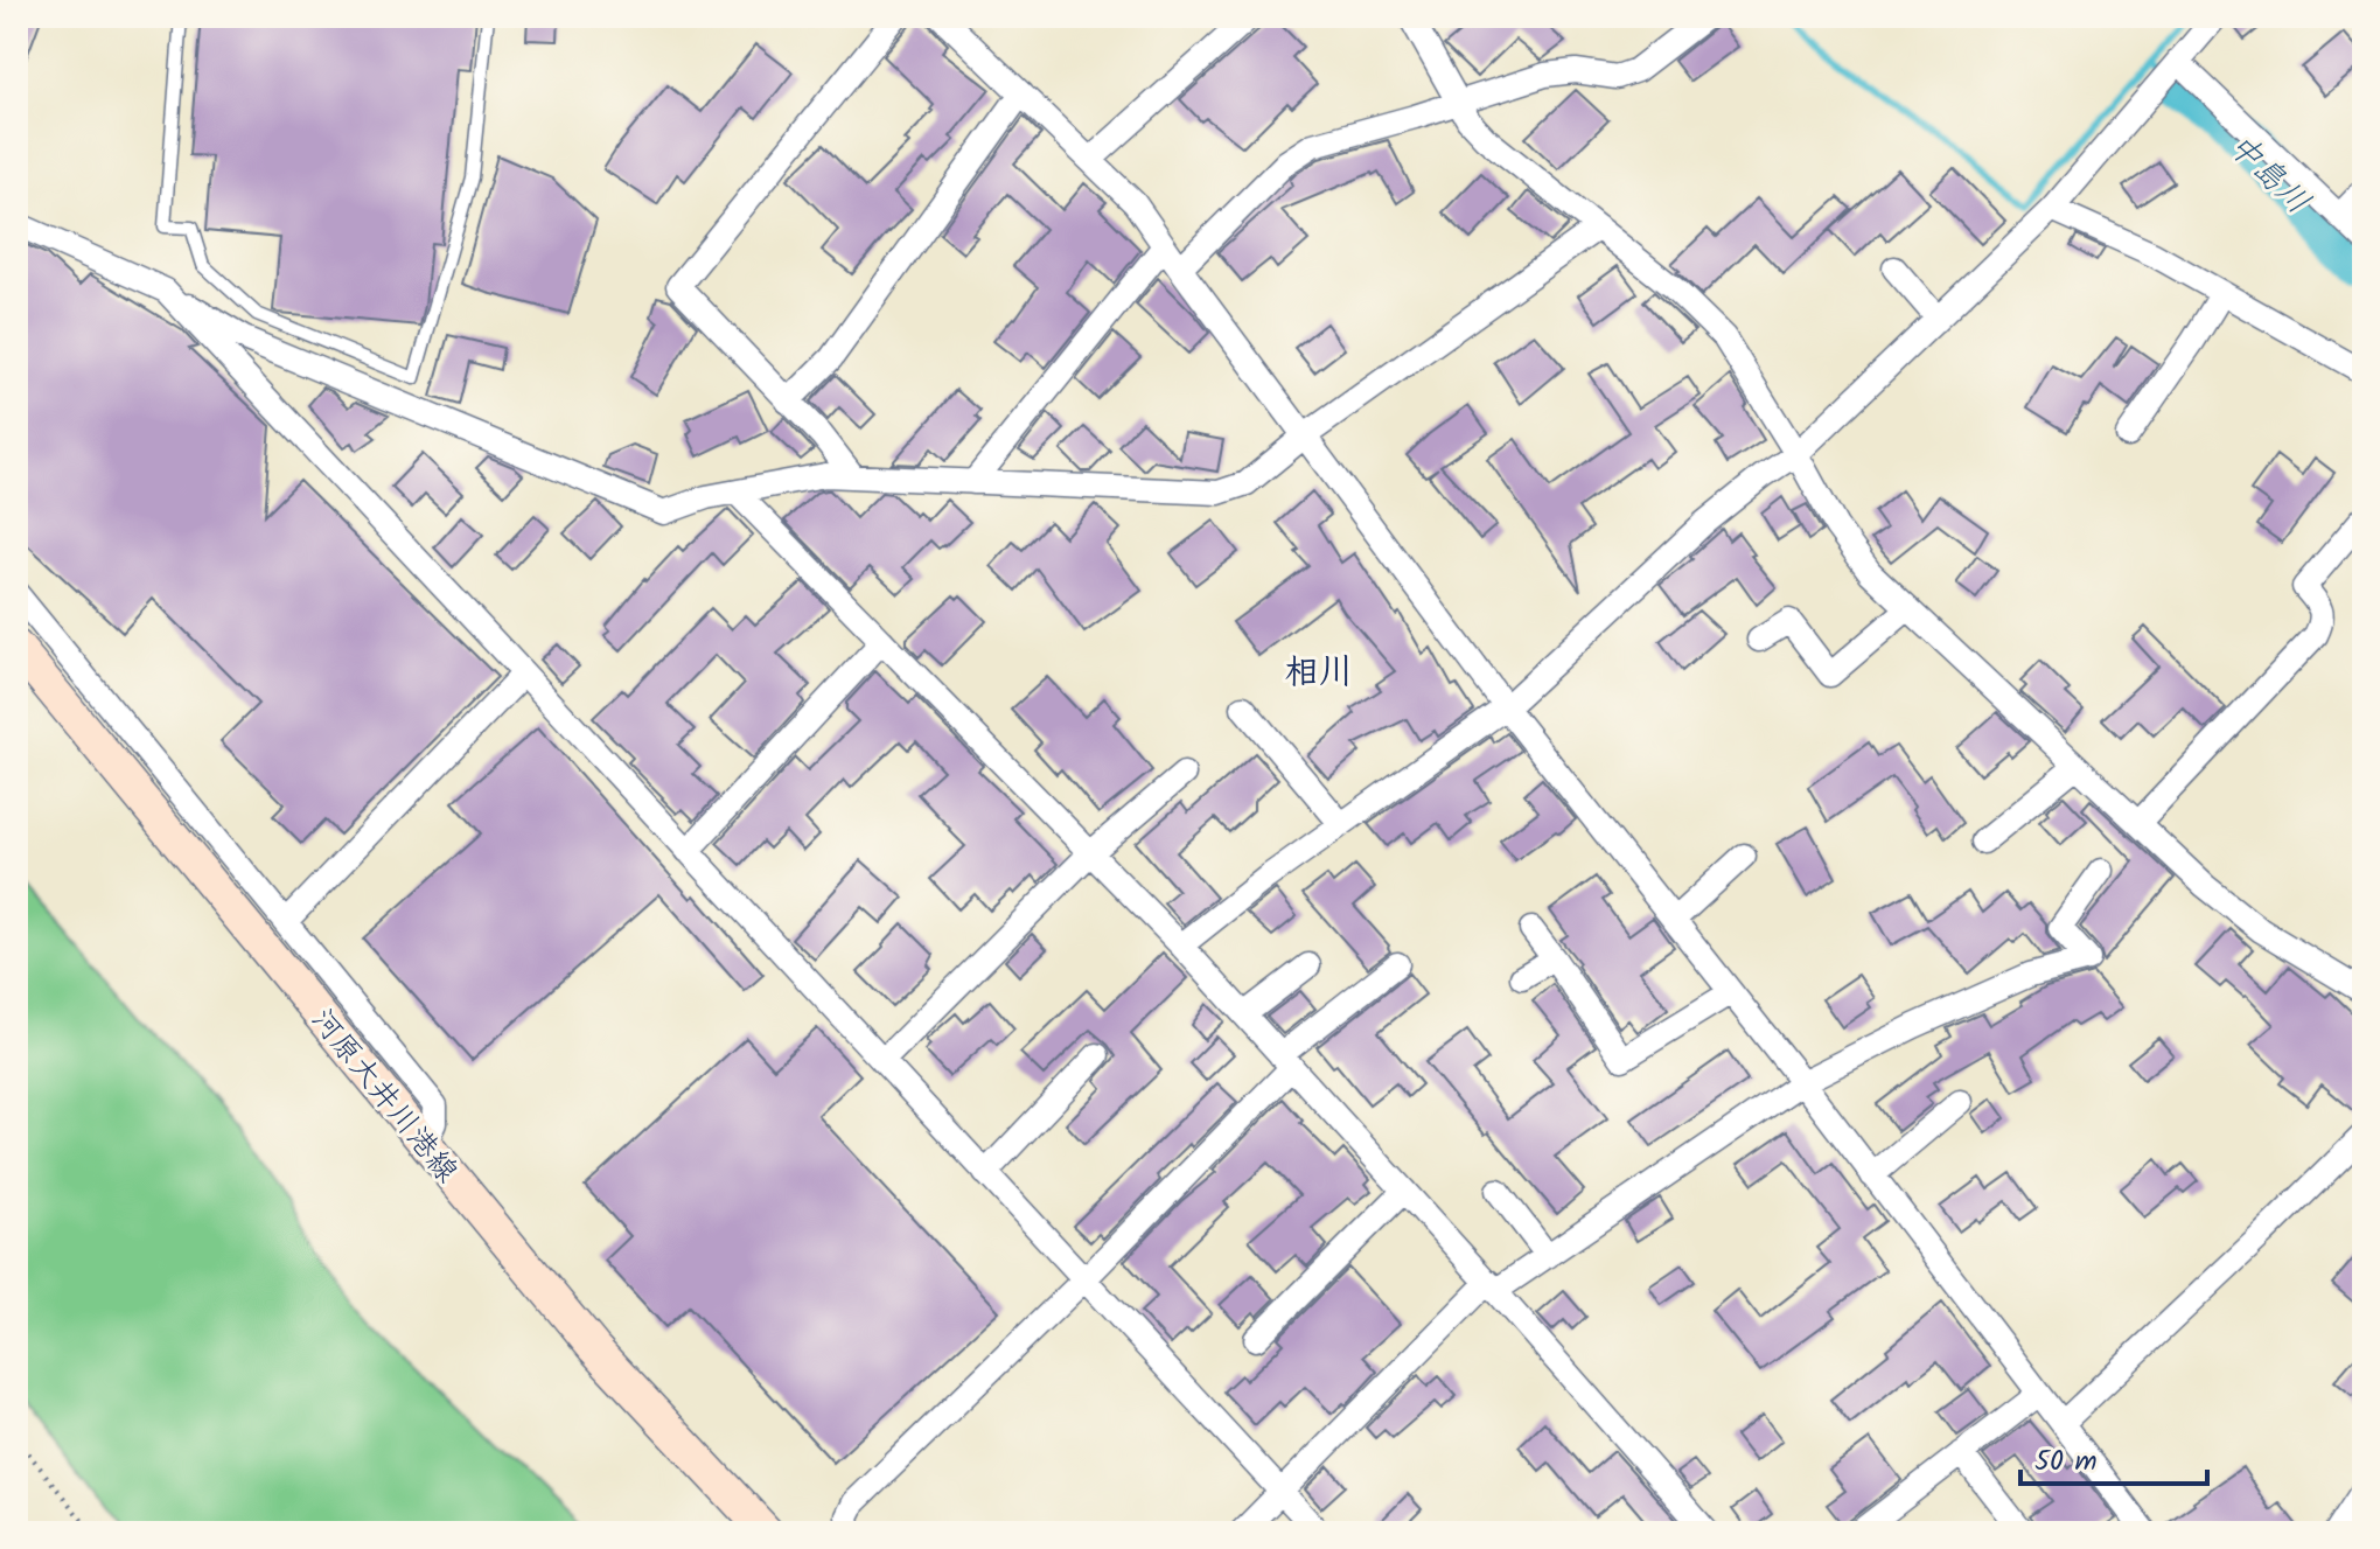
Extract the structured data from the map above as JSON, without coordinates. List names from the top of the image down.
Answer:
{
  "streets": {
    "main road": ["河原大井川港線"]
  },
  "districts": ["相川"],
  "water": ["中島川"],
  "scale_bar": "50 m"
}
